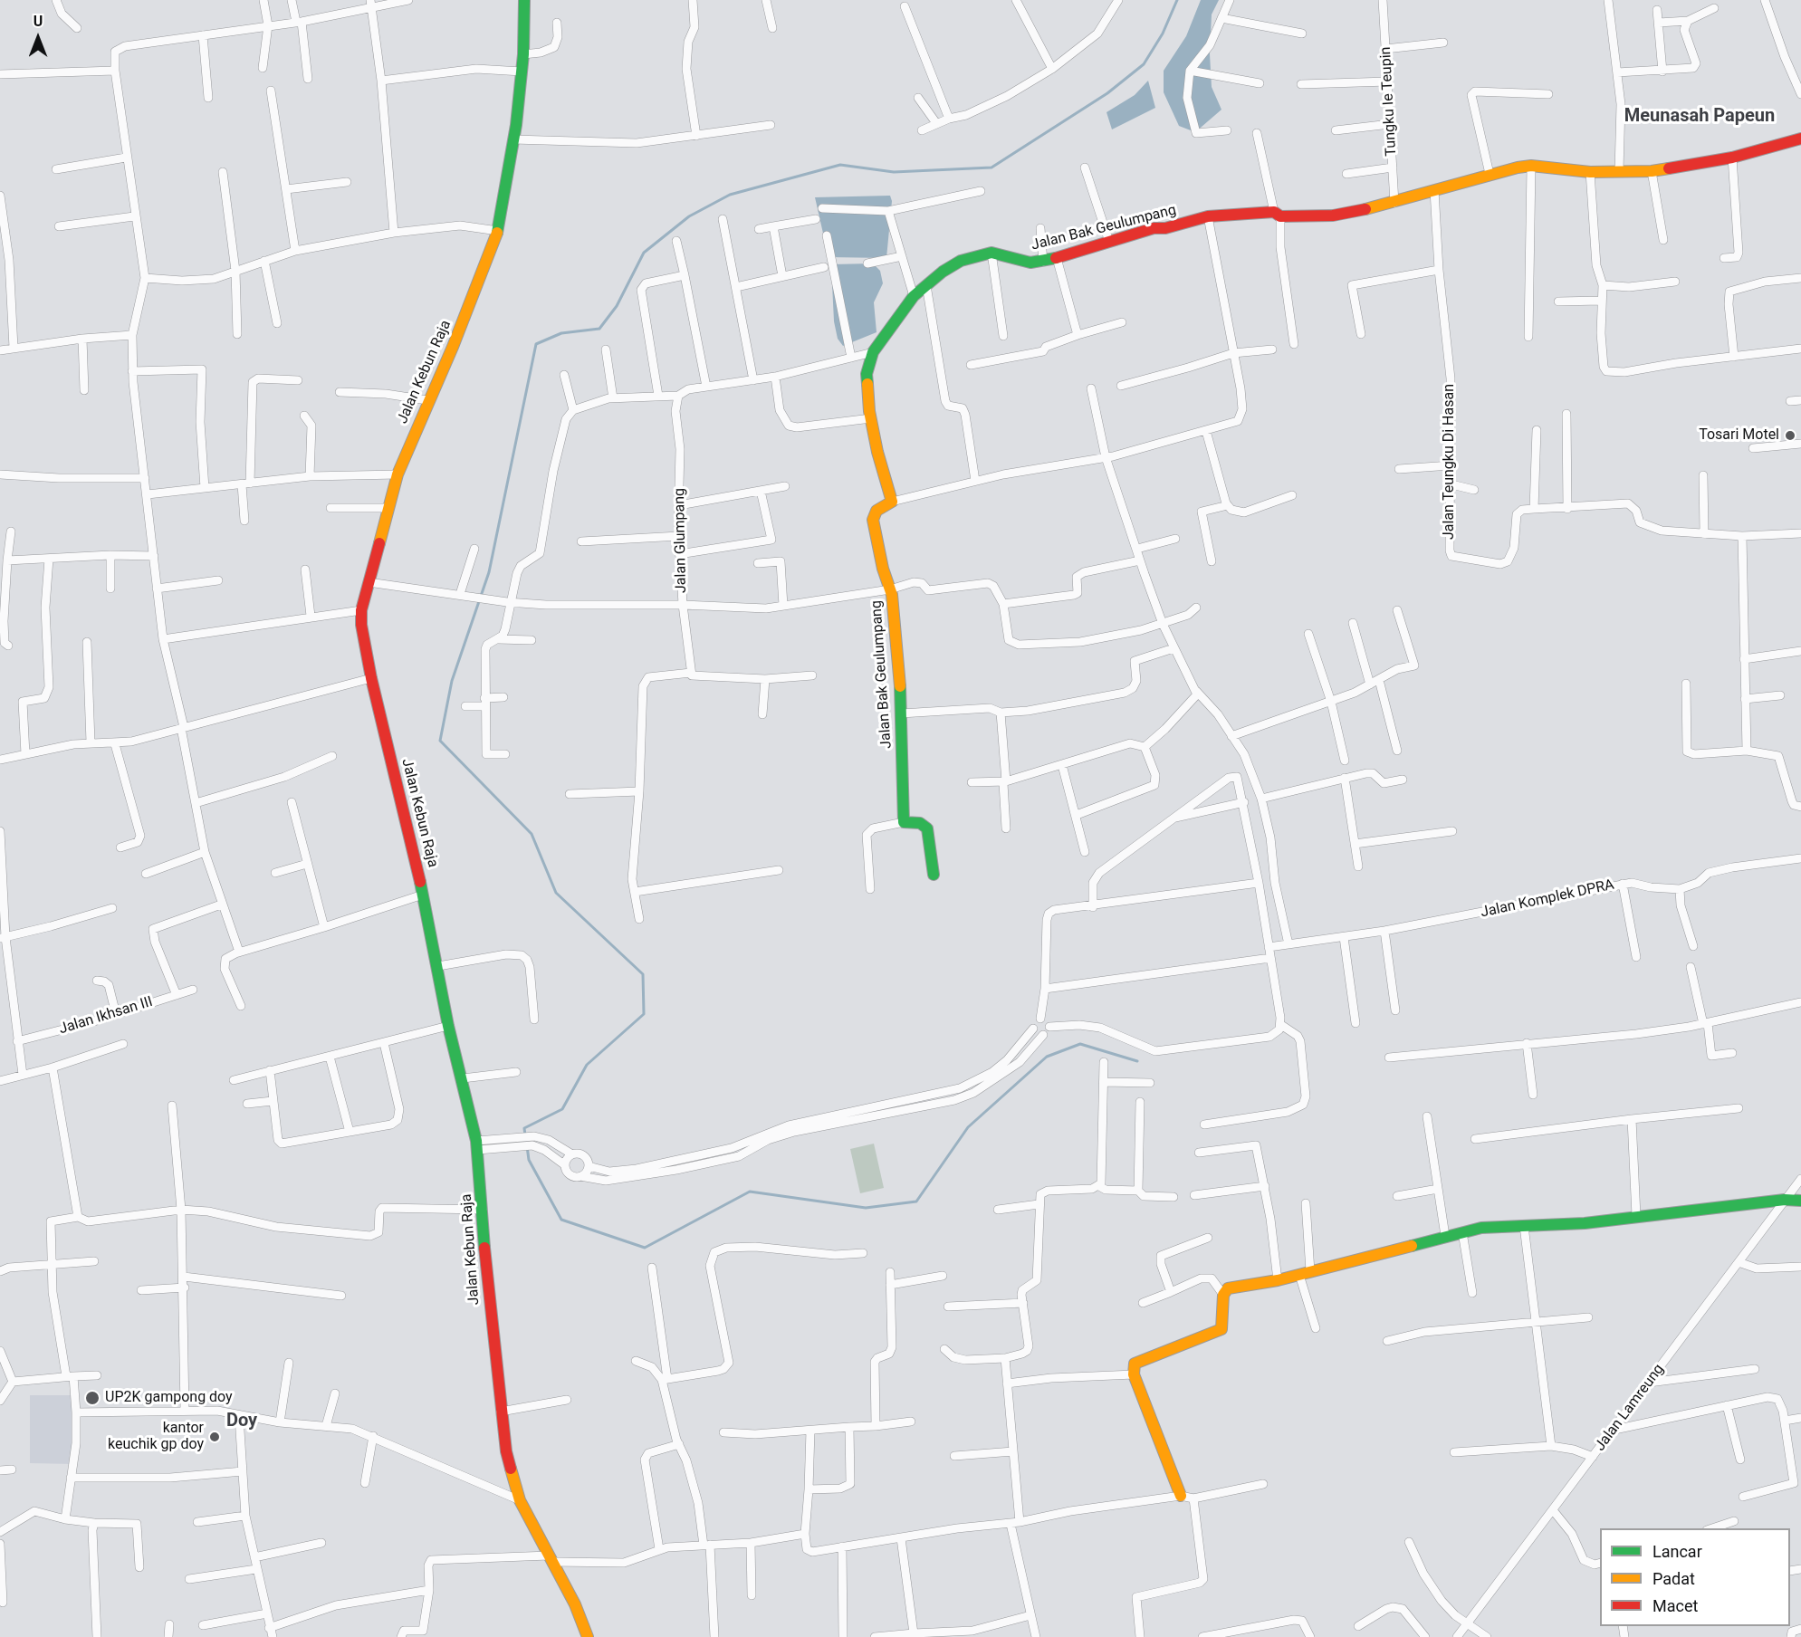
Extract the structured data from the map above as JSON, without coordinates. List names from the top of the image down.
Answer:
{
  "streets": {
    "street": [
      "Tungku Ie Teupin",
      "Jalan Bak Geulumpang",
      "Jalan Kebun Raja",
      "Jalan Teungku Di Hasan",
      "Jalan Glumpang",
      "Jalan Komplek DPRA",
      "Jalan Ikhsan III",
      "Jalan Lamreung"
    ]
  },
  "crossings": [
    ["Tungku Ie Teupin", "Jalan Bak Geulumpang"],
    ["Jalan Bak Geulumpang", "Jalan Teungku Di Hasan"],
    ["Jalan Kebun Raja", "Jalan Glumpang"]
  ],
  "districts": ["Meunasah Papeun", "Doy"],
  "places": ["Tosari Motel", "UP2K gampong doy", "kantor keuchik gp doy"],
  "legend": ["Lancar", "Padat", "Macet"],
  "north": "top"
}
